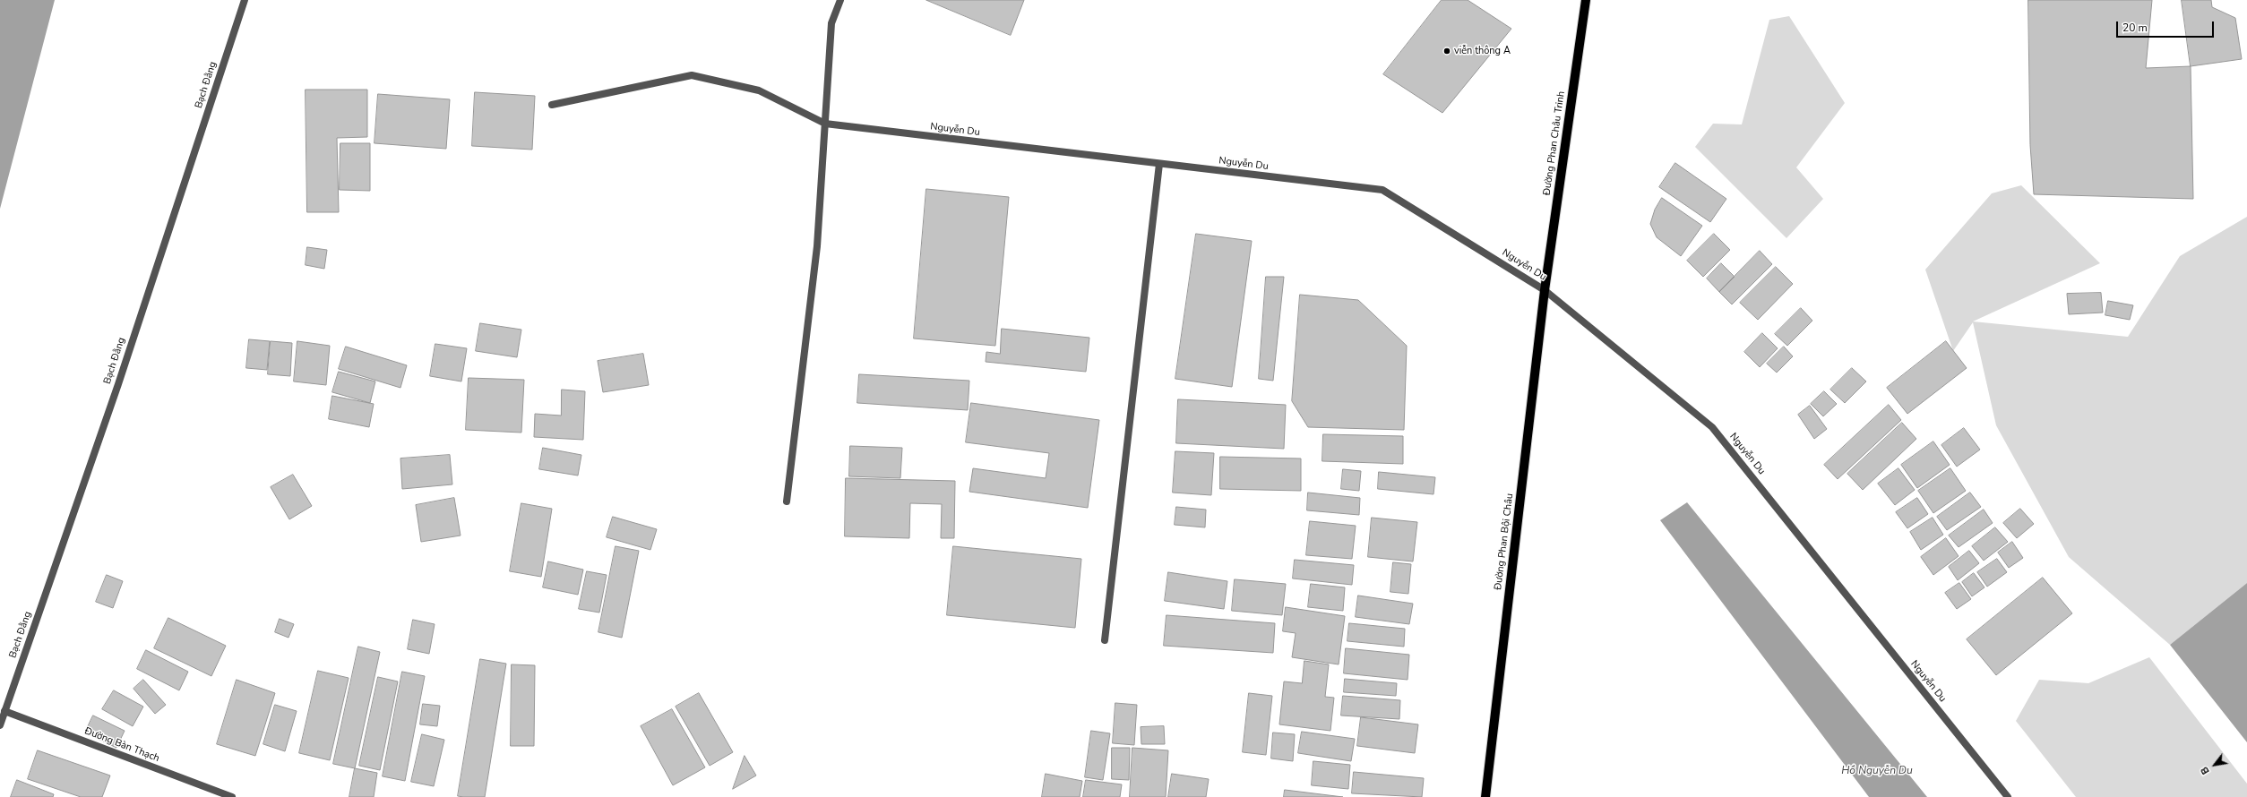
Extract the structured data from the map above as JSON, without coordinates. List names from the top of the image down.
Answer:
{
  "streets": {
    "main road": ["Đường Phan Châu Trinh", "Đường Phan Bội Châu"],
    "street": ["Bạch Đằng", "Nguyễn Du", "Đường Bàn Thạch"]
  },
  "crossings": [
    ["Bạch Đằng", "Đường Bàn Thạch"],
    ["Nguyễn Du", "Đường Phan Châu Trinh"],
    ["Nguyễn Du", "Đường Phan Bội Châu"],
    ["Đường Phan Châu Trinh", "Đường Phan Bội Châu"]
  ],
  "water": ["Hồ Nguyễn Du"],
  "places": ["viễn thông A"],
  "scale_bar": "20 m",
  "north": "bottom left"
}
